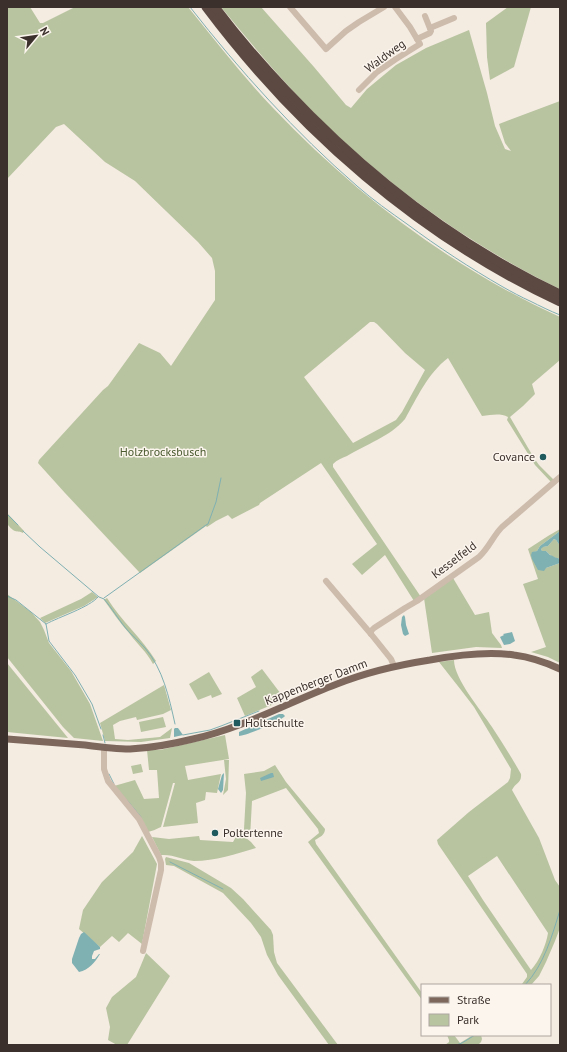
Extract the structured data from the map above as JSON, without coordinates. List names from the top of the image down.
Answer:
{
  "streets": {
    "main road": ["Kappenberger Damm"],
    "street": ["Waldweg", "Kesselfeld"]
  },
  "parks": ["Holzbrocksbusch"],
  "places": {
    "other": ["Covance", "Poltertenne"],
    "transit": ["Holtschulte"]
  },
  "legend": ["Straße", "Park"],
  "north": "top right"
}
